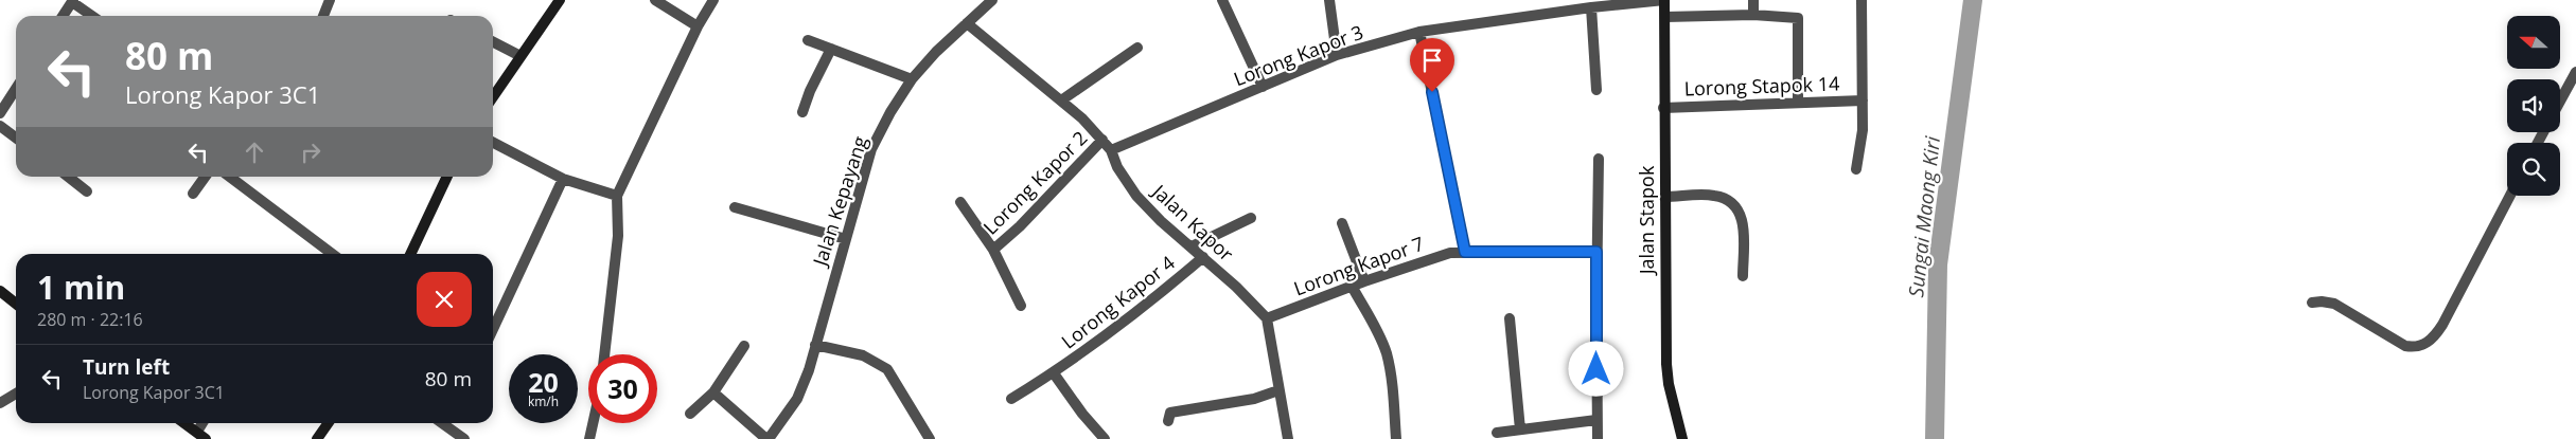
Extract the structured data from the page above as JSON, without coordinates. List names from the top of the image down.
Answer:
{
  "streets": {
    "main road": ["Jalan Stapok"],
    "street": [
      "Lorong Kapor 3",
      "Lorong Stapok 14",
      "Lorong Kapor 2",
      "Jalan Kepayang",
      "Jalan Kapor",
      "Lorong Kapor 7",
      "Lorong Kapor 4"
    ]
  },
  "crossings": [
    ["Lorong Kapor 3", "Jalan Stapok"],
    ["Lorong Kapor 3", "Jalan Kapor"],
    ["Lorong Stapok 14", "Jalan Stapok"],
    ["Lorong Kapor 2", "Jalan Kapor"],
    ["Jalan Kepayang", "Jalan Kapor"],
    ["Jalan Kapor", "Lorong Kapor 7"],
    ["Jalan Kapor", "Lorong Kapor 4"]
  ],
  "water": ["Sungai Maong Kiri"],
  "north": "left",
  "page": {
    "turn": ["80 m", "Lorong Kapor 3C1"],
    "heading": ["1 min", "280 m · 22:16"],
    "list": [
      {
        "name": "Turn left",
        "note": "Lorong Kapor 3C1",
        "value": "80 m"
      }
    ],
    "speed": "20 km/h",
    "limit": "30"
  }
}
